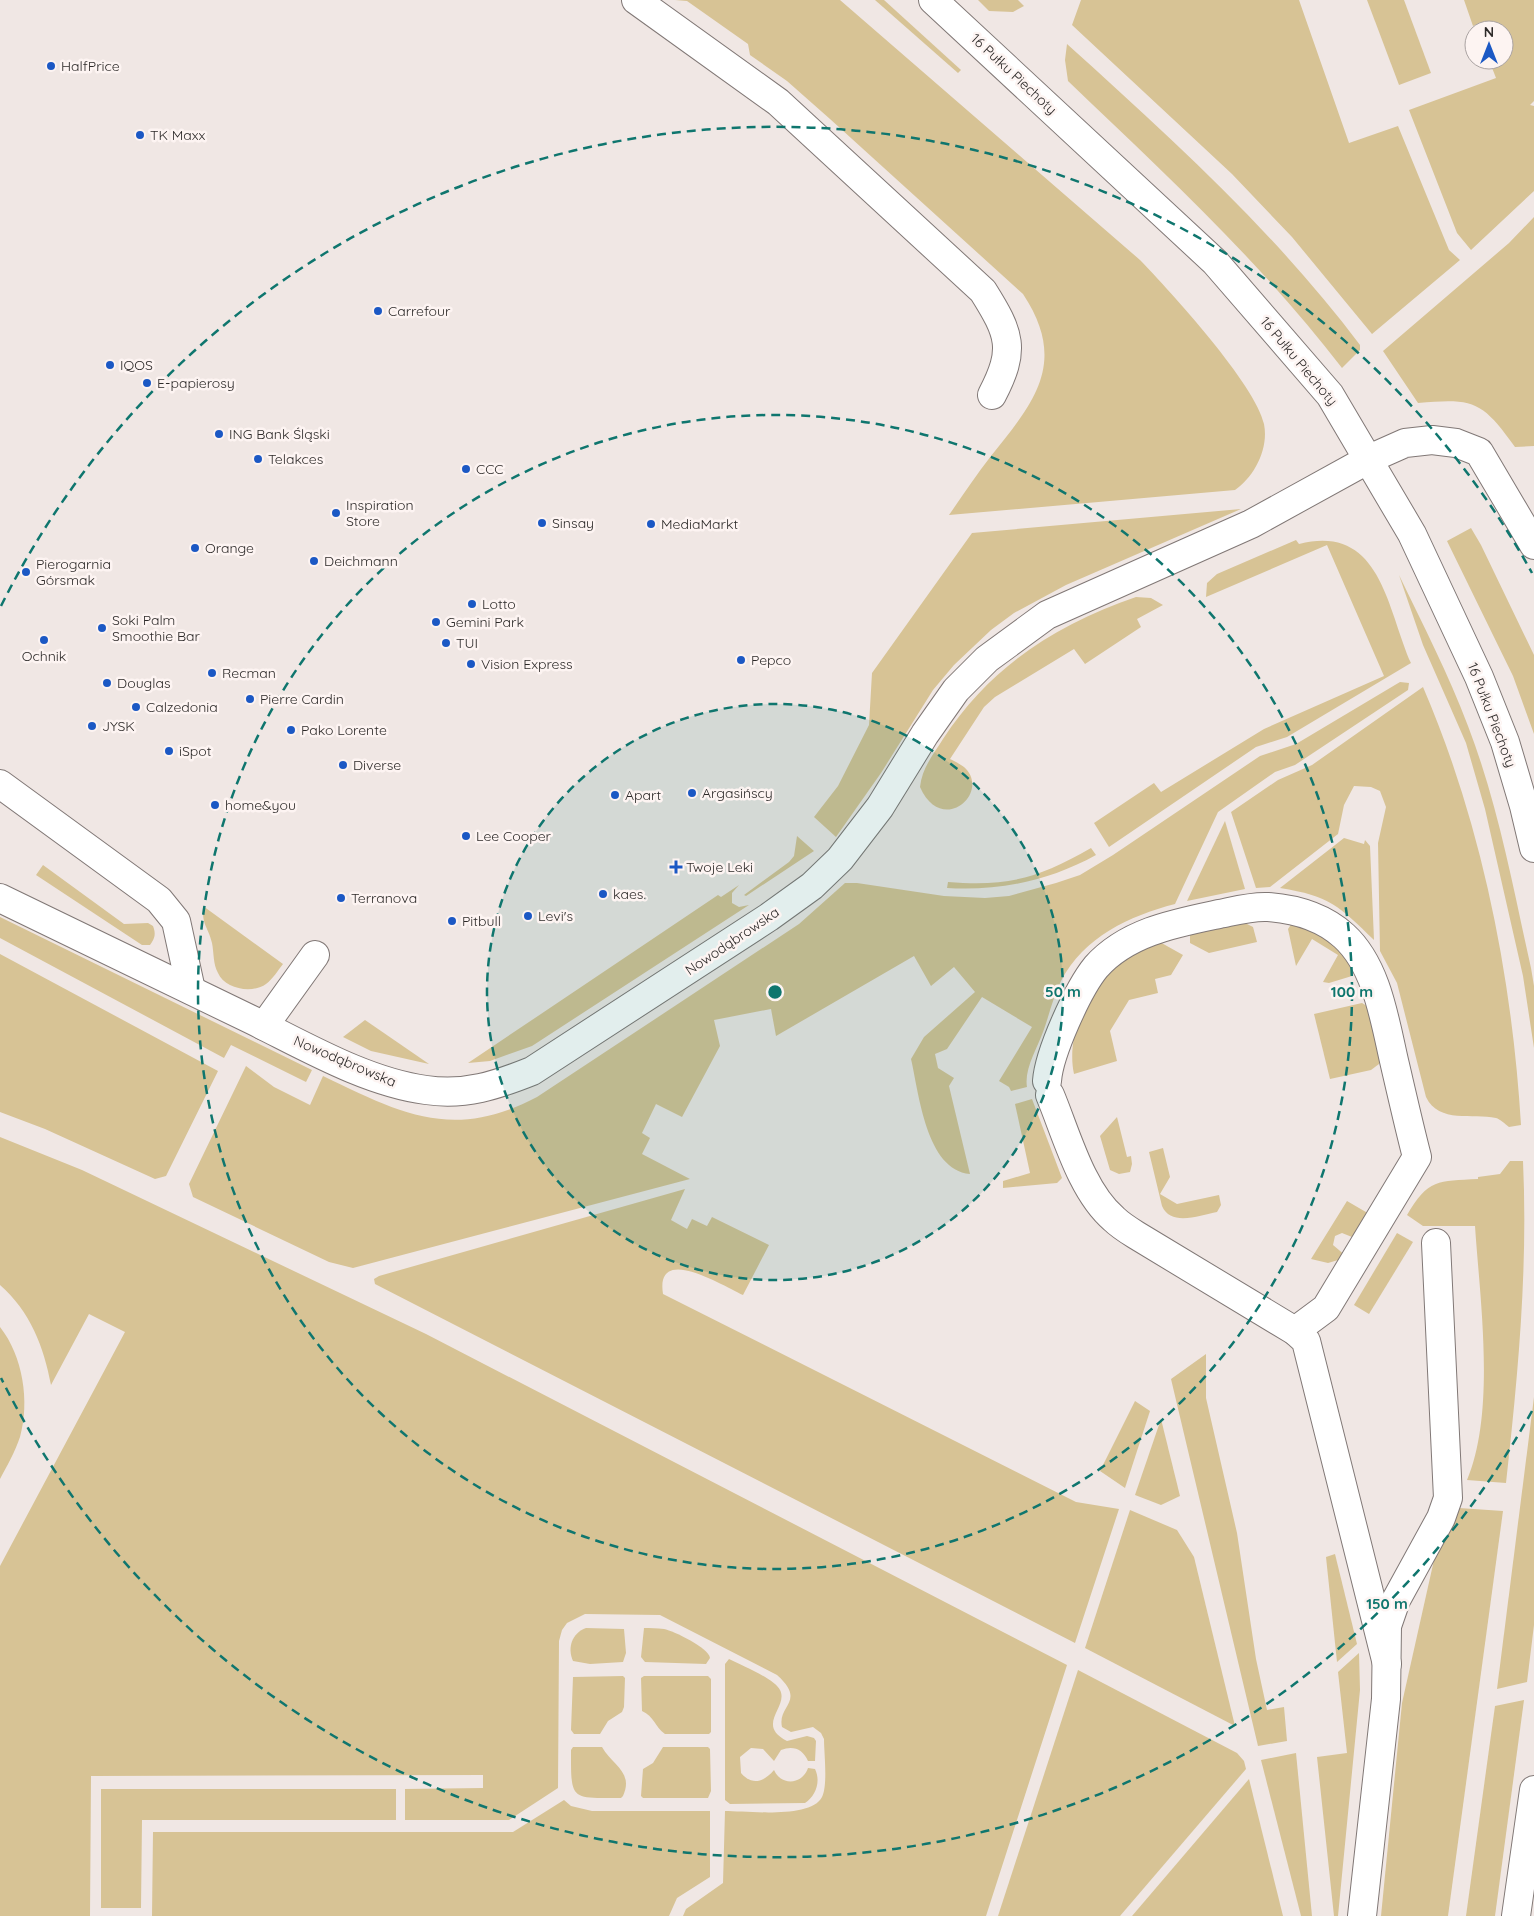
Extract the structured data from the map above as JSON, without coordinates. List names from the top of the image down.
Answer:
{
  "streets": {
    "street": ["16 Pułku Piechoty", "Nowodąbrowska"]
  },
  "crossings": [
    ["16 Pułku Piechoty", "Nowodąbrowska"]
  ],
  "places": {
    "other": [
      "HalfPrice",
      "TK Maxx",
      "Carrefour",
      "IQOS",
      "E-papierosy",
      "ING Bank Śląski",
      "Telakces",
      "CCC",
      "Inspiration Store",
      "Sinsay",
      "MediaMarkt",
      "Orange",
      "Deichmann",
      "Pierogarnia Górsmak",
      "Lotto",
      "Gemini Park",
      "Soki Palm Smoothie Bar",
      "Ochnik",
      "TUI",
      "Pepco",
      "Vision Express",
      "Recman",
      "Douglas",
      "Pierre Cardin",
      "Calzedonia",
      "JYSK",
      "Pako Lorente",
      "iSpot",
      "Diverse",
      "Argasińscy",
      "Apart",
      "home&you",
      "Lee Cooper",
      "kaes.",
      "Terranova",
      "Levi's",
      "Pitbull"
    ],
    "health": ["Twoje Leki"]
  },
  "north": "top",
  "rings": ["50 m", "100 m", "150 m"]
}
